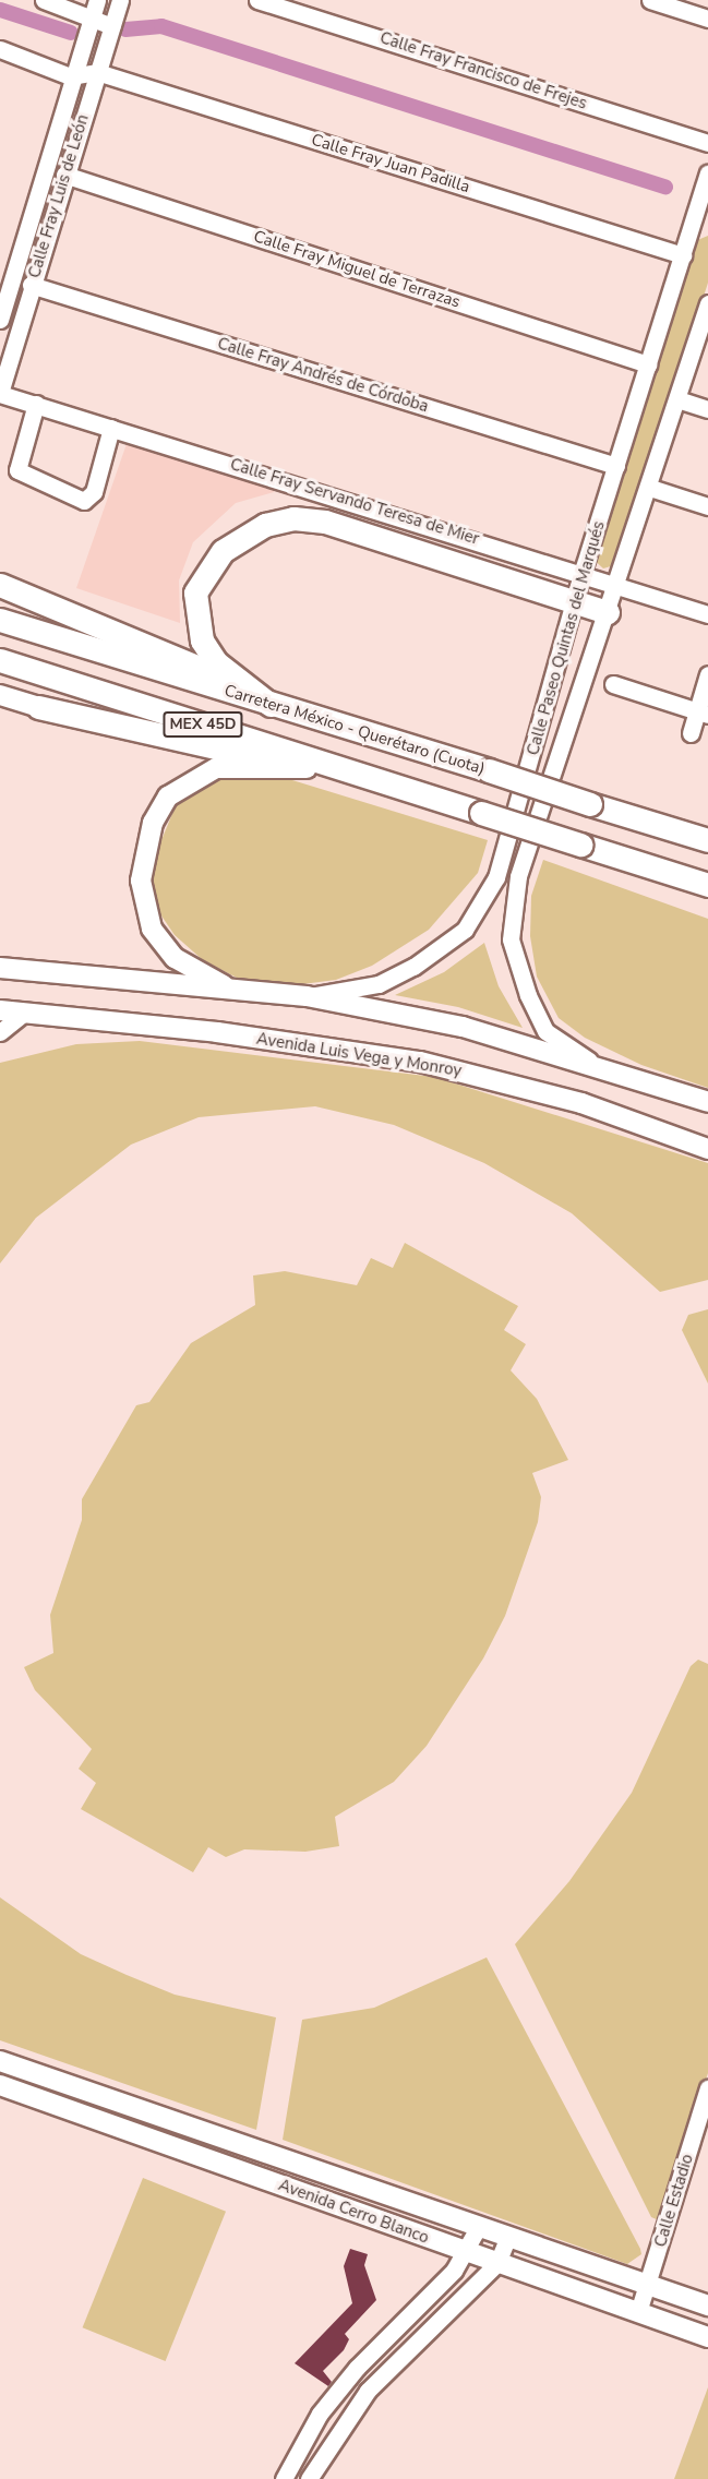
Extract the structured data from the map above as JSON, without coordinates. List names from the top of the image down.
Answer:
{
  "streets": {
    "highway": ["MEX 45D", "Carretera México - Querétaro (Cuota)"],
    "main road": ["Avenida Luis Vega y Monroy", "Avenida Cerro Blanco"],
    "street": [
      "Calle Fray Francisco de Frejes",
      "Calle Fray Juan Padilla",
      "Calle Fray Luis de León",
      "Calle Fray Miguel de Terrazas",
      "Calle Fray Andrés de Córdoba",
      "Calle Fray Servando Teresa de Mier",
      "Calle Paseo Quintas del Marqués",
      "Calle Estadio"
    ]
  },
  "crossings": [
    ["Calle Fray Juan Padilla", "Calle Fray Luis de León"],
    ["Calle Fray Juan Padilla", "Calle Paseo Quintas del Marqués"],
    ["Calle Fray Luis de León", "Calle Fray Miguel de Terrazas"],
    ["Calle Fray Luis de León", "Calle Fray Andrés de Córdoba"],
    ["Calle Fray Luis de León", "Calle Fray Servando Teresa de Mier"],
    ["Calle Fray Miguel de Terrazas", "Calle Paseo Quintas del Marqués"],
    ["Calle Fray Andrés de Córdoba", "Calle Paseo Quintas del Marqués"],
    ["Calle Fray Servando Teresa de Mier", "Calle Paseo Quintas del Marqués"],
    ["Calle Estadio", "Avenida Cerro Blanco"]
  ]
}
